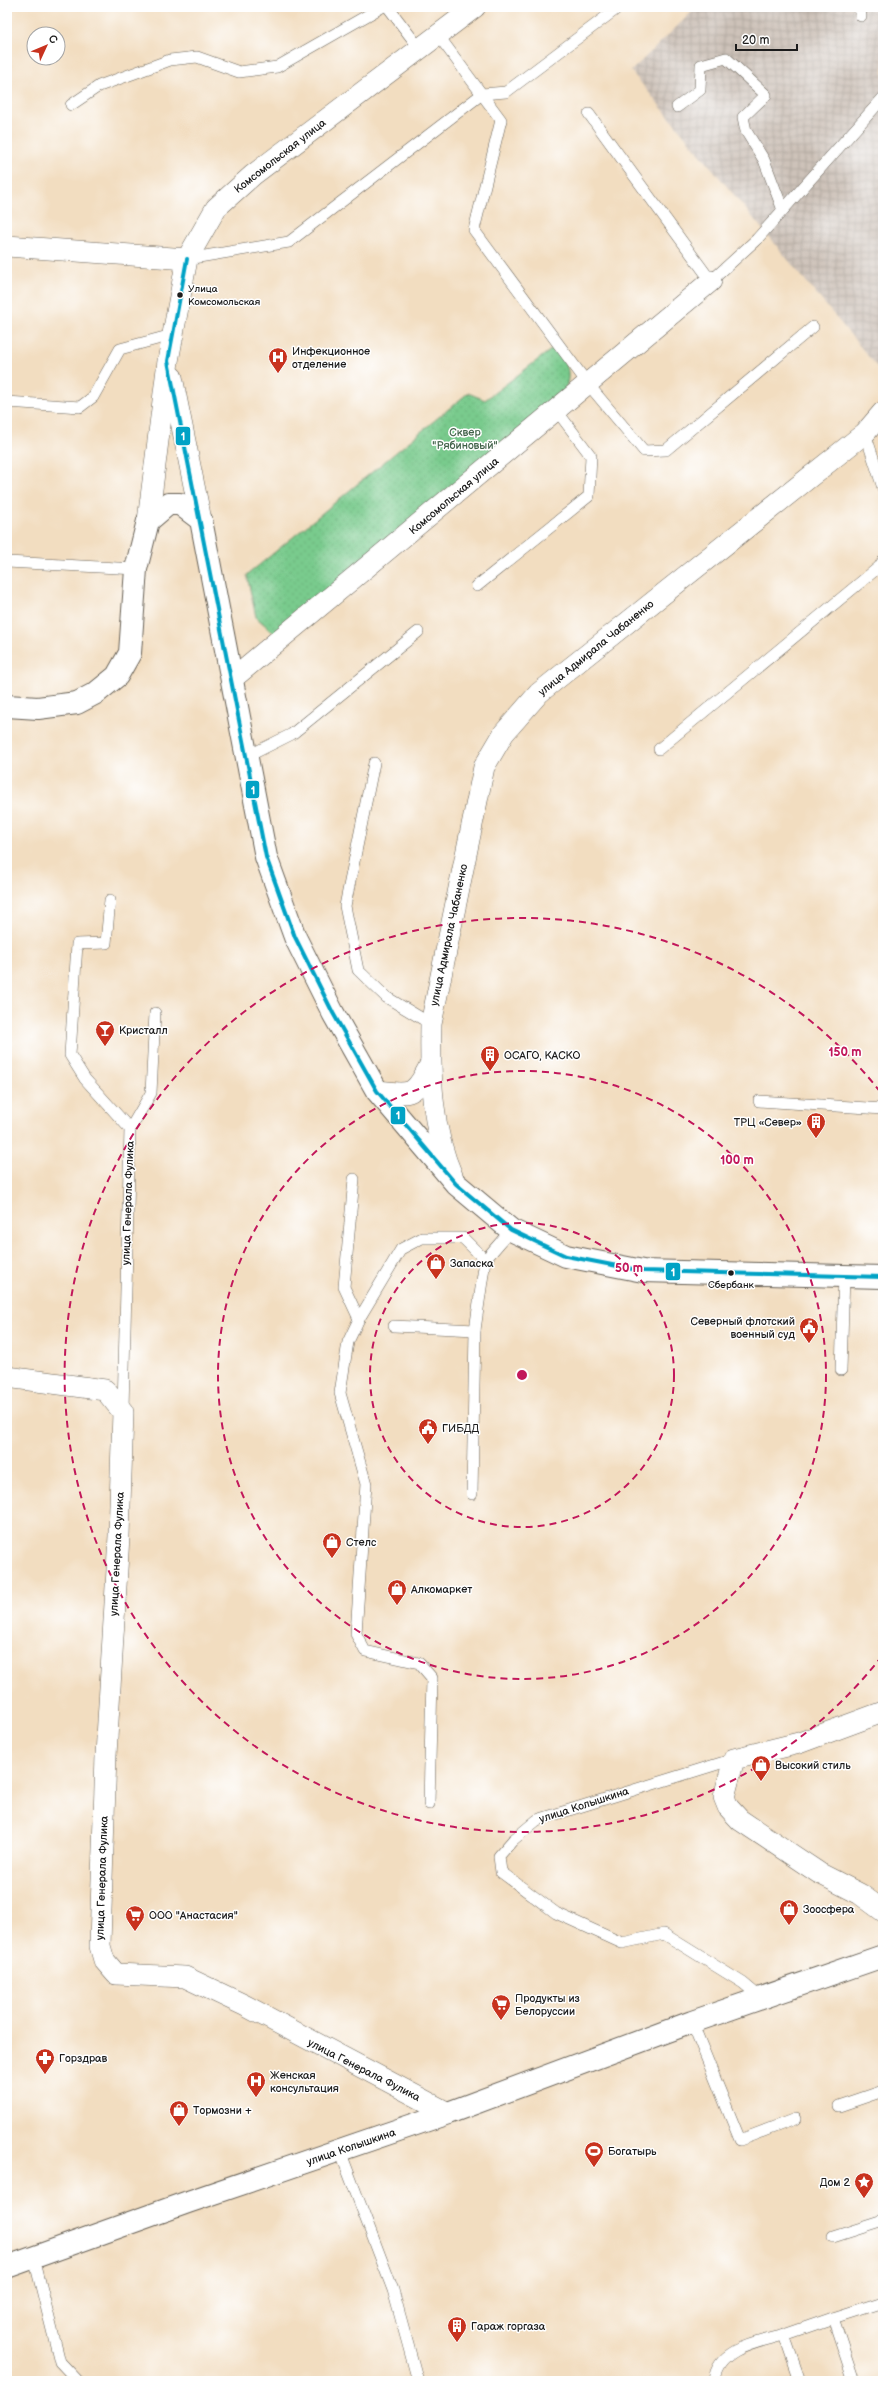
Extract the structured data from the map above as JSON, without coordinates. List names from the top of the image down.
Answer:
{
  "streets": {
    "street": [
      "Комсомольская улица",
      "улица Адмирала Чабаненко",
      "улица Генерала Фулика",
      "улица Колышкина"
    ]
  },
  "crossings": [
    ["улица Генерала Фулика", "улица Колышкина"]
  ],
  "parks": ["Сквер \"Рябиновый\""],
  "places": {
    "other": ["Улица Комсомольская", "Сбербанк"],
    "hospital": ["Инфекционное отделение", "Женская консультация"],
    "bar": ["Кристалл"],
    "building": ["ОСАГО, КАСКО", "ТРЦ «Север»", "Гараж горгаза"],
    "shop": [
      "Запаска",
      "Стелс",
      "Алкомаркет",
      "Высокий стиль",
      "Зоосфера",
      "Тормозни +"
    ],
    "public building": ["Северный флотский военный суд", "ГИБДД"],
    "supermarket": ["ООО \"Анастасия\"", "Продукты из Белоруссии"],
    "pharmacy": ["Горздрав"],
    "sports": ["Богатырь"],
    "place": ["Дом 2"]
  },
  "lines": ["transit line 1"],
  "scale_bar": "20 m",
  "north": "top right",
  "rings": ["150 m", "100 m", "50 m"]
}
